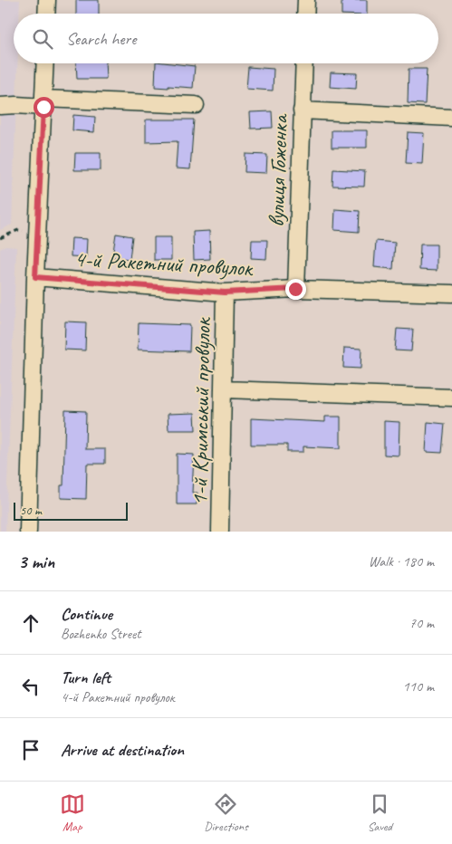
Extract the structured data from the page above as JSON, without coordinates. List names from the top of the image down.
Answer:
{
  "streets": {
    "street": ["вулиця Гоженка", "4-й Ракетний провулок", "1-й Кримський провулок"]
  },
  "crossings": [
    ["вулиця Гоженка", "4-й Ракетний провулок"],
    ["4-й Ракетний провулок", "1-й Кримський провулок"]
  ],
  "scale_bar": "50 m",
  "page": {
    "search": "Search here",
    "scale": "50 m",
    "heading": ["3 min", "Walk · 180 m"],
    "list": [
      ["Continue", "Bozhenko Street", "70 m"],
      ["Turn left", "4-й Ракетний провулок", "110 m"],
      "Arrive at destination"
    ],
    "nav": ["Map", "Directions", "Saved"]
  }
}
